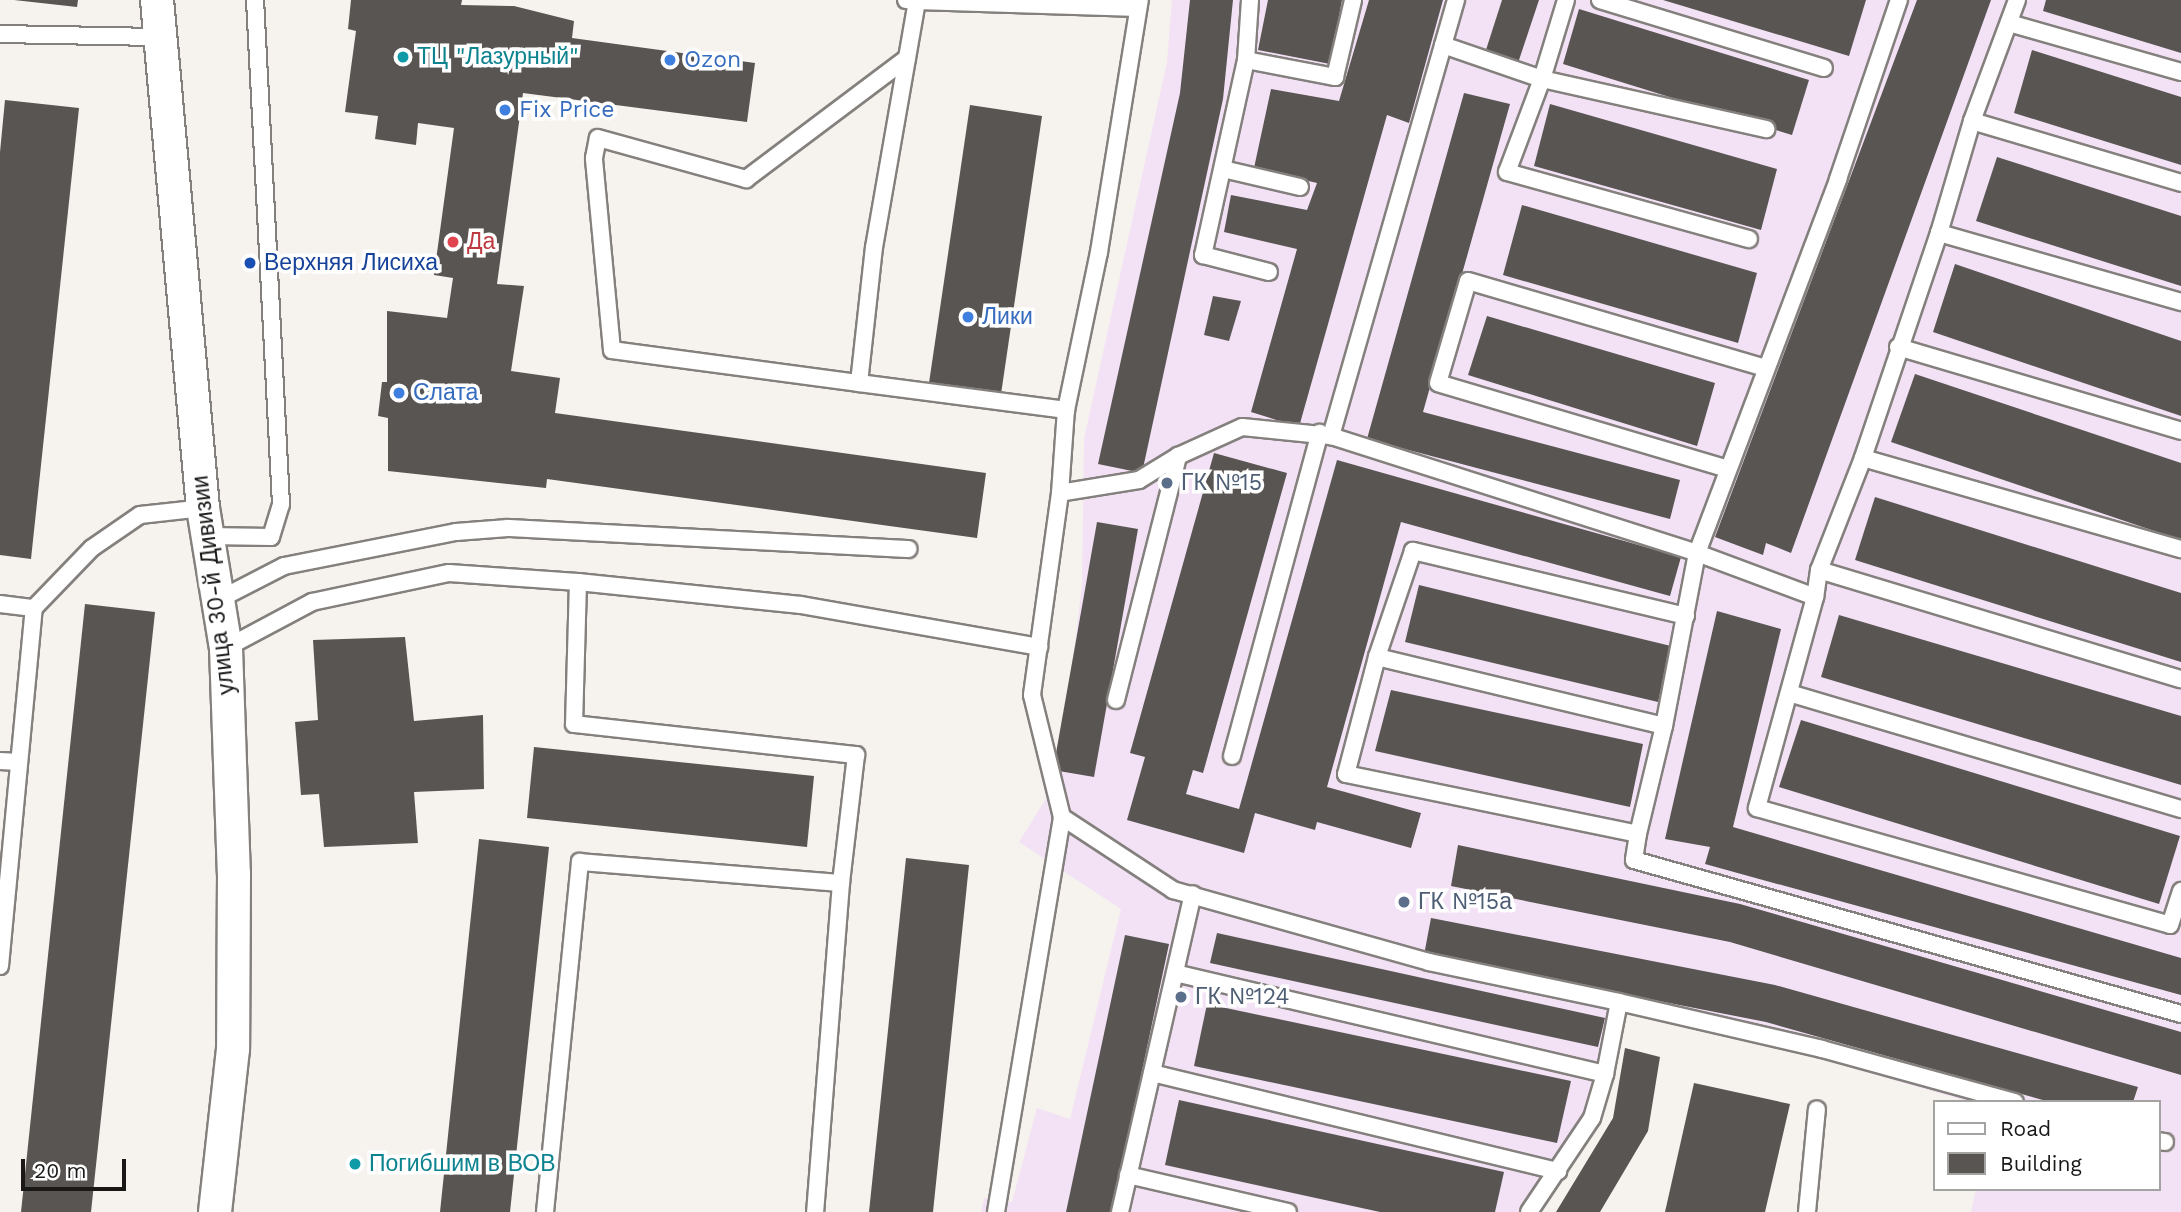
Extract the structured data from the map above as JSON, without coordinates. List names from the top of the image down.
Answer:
{
  "streets": {
    "street": ["улица 30-й Дивизии"]
  },
  "places": [
    "ТЦ \"Лазурный\"",
    "Ozon",
    "Fix Price",
    "Да",
    "Верхняя Лисиха",
    "Лики",
    "Слата",
    "ГК №15",
    "ГК №15а",
    "ГК №124",
    "Погибшим в ВОВ"
  ],
  "legend": ["Road", "Building"],
  "scale_bar": "20 m"
}
